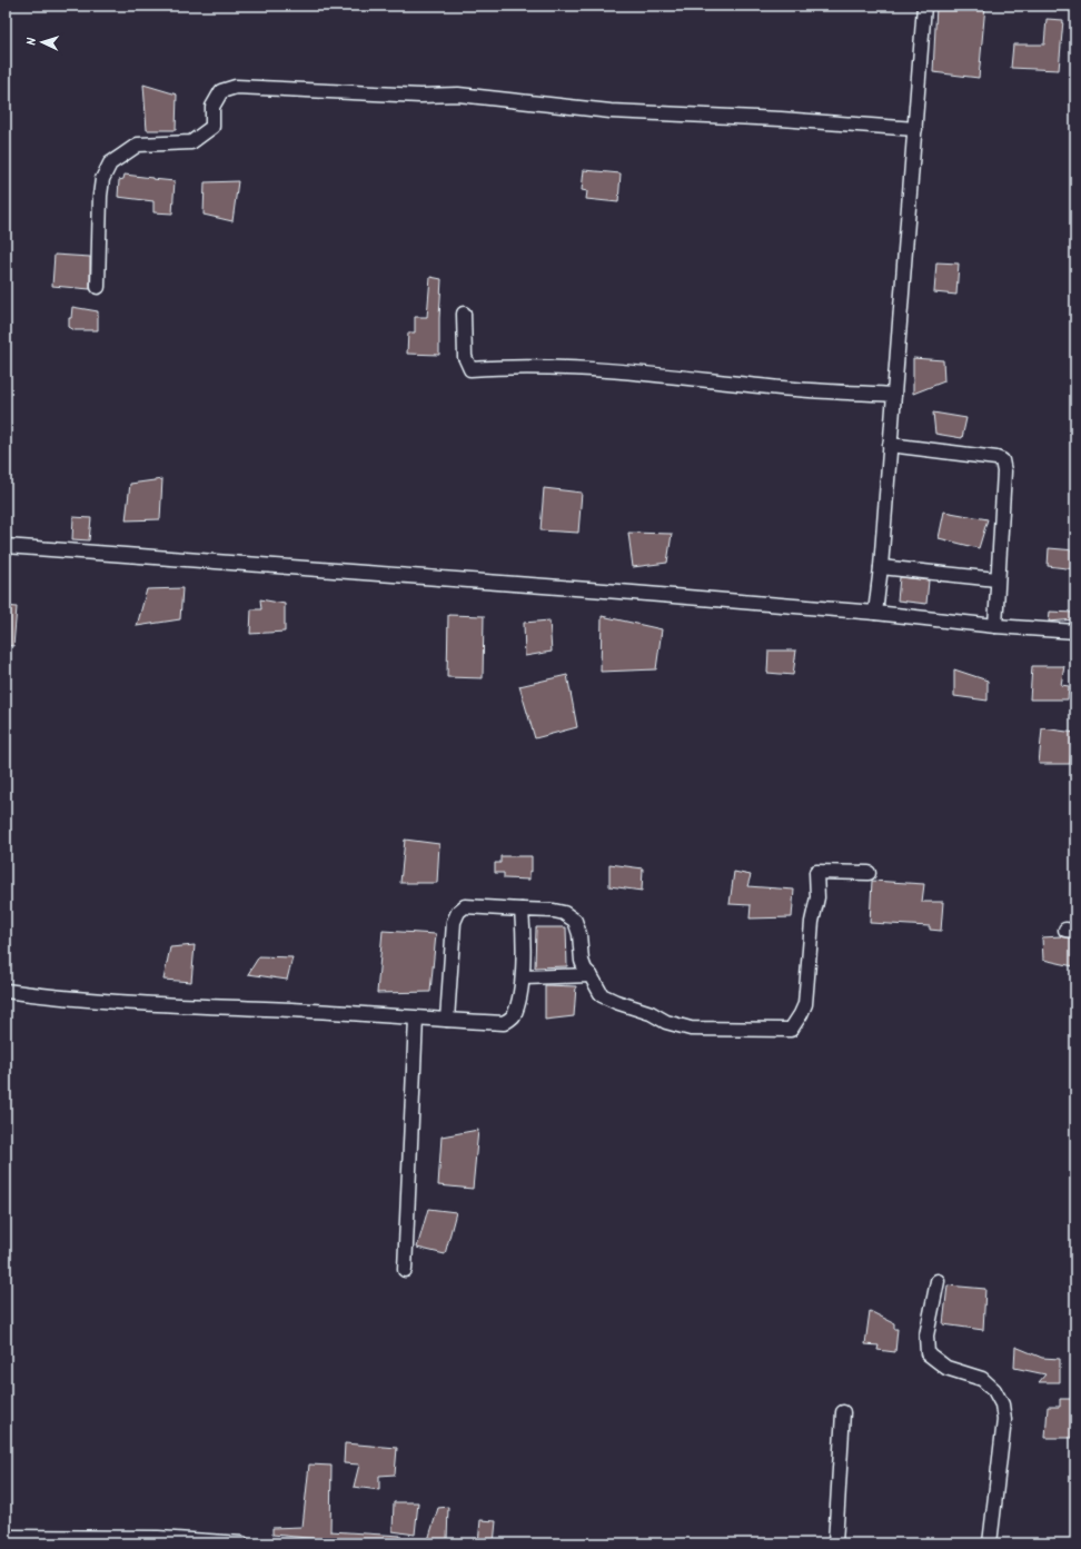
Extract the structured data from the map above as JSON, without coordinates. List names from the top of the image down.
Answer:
{
  "north": "left"
}
